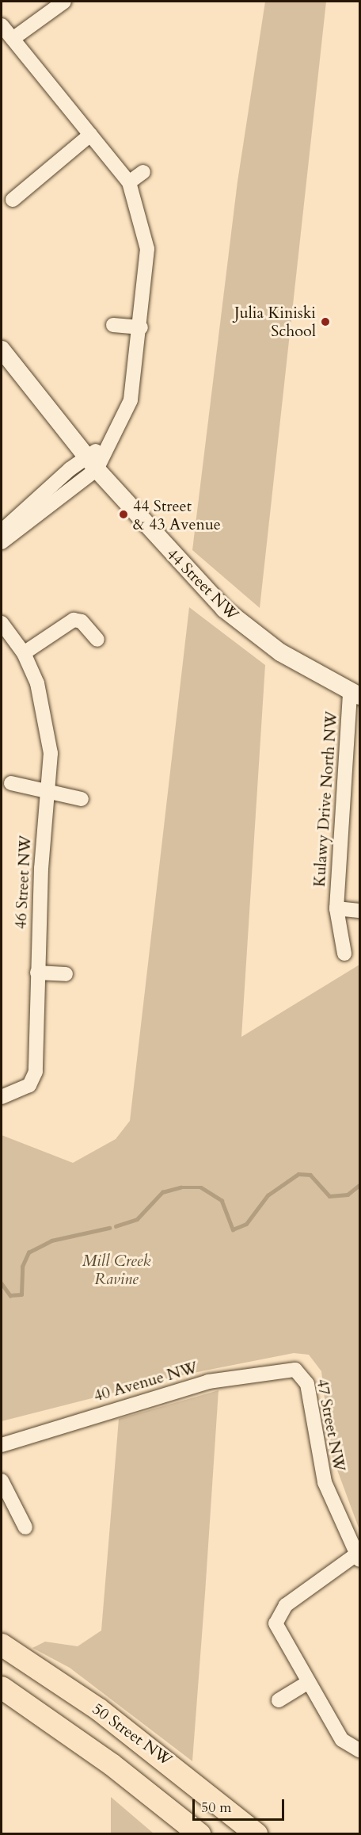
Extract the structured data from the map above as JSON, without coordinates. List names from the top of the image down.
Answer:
{
  "streets": {
    "main road": ["50 Street NW"],
    "street": [
      "44 Street NW",
      "Kulawy Drive North NW",
      "46 Street NW",
      "40 Avenue NW",
      "47 Street NW"
    ]
  },
  "crossings": [
    ["44 Street NW", "Kulawy Drive North NW"],
    ["40 Avenue NW", "47 Street NW"]
  ],
  "parks": ["Mill Creek Ravine"],
  "places": ["Julia Kiniski School", "44 Street & 43 Avenue"],
  "scale_bar": "50 m"
}
